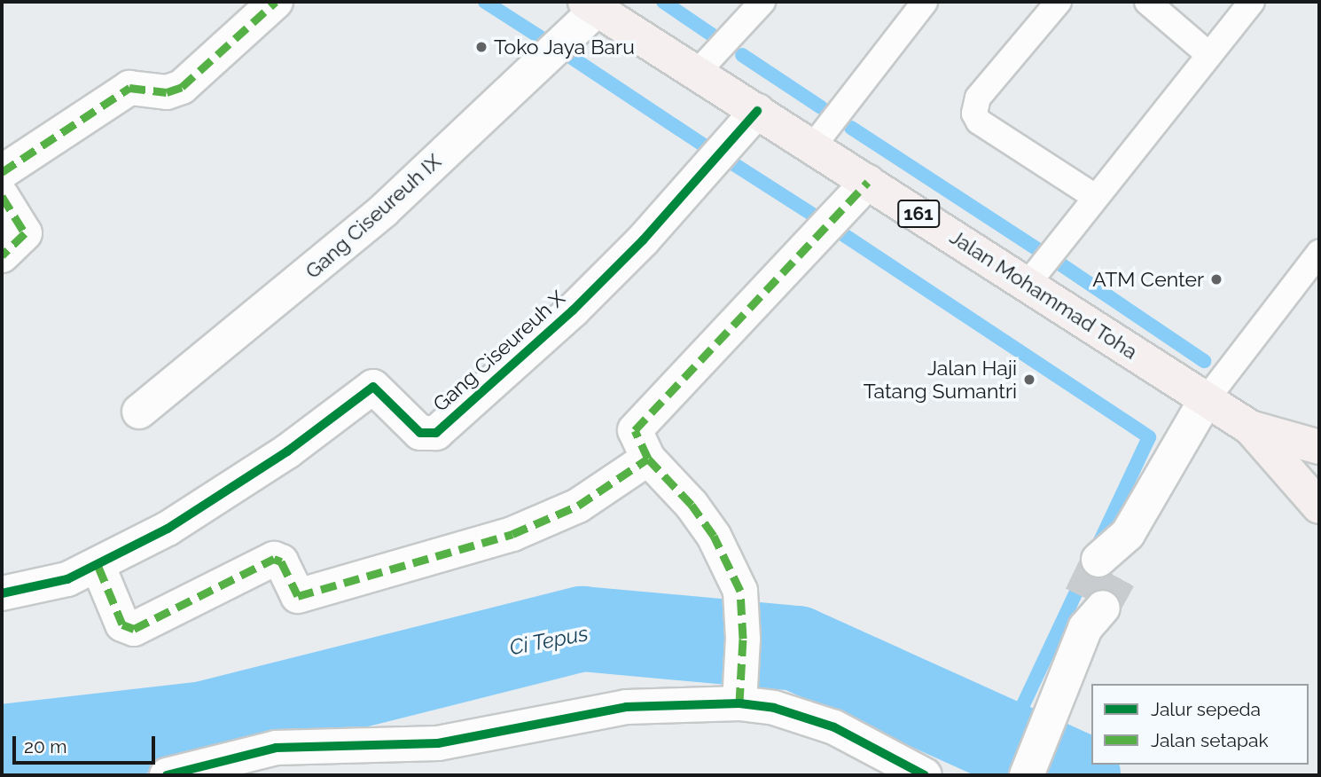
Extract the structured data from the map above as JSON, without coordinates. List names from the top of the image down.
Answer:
{
  "streets": {
    "main road": ["161", "Jalan Mohammad Toha"],
    "street": ["Gang Ciseureuh IX", "Gang Ciseureuh X"]
  },
  "crossings": [
    ["Gang Ciseureuh IX", "Jalan Mohammad Toha"],
    ["Jalan Mohammad Toha", "Gang Ciseureuh X"]
  ],
  "water": ["Ci Tepus"],
  "places": ["Toko Jaya Baru", "ATM Center", "Jalan Haji Tatang Sumantri"],
  "legend": ["Jalur sepeda", "Jalan setapak"],
  "scale_bar": "20 m"
}
